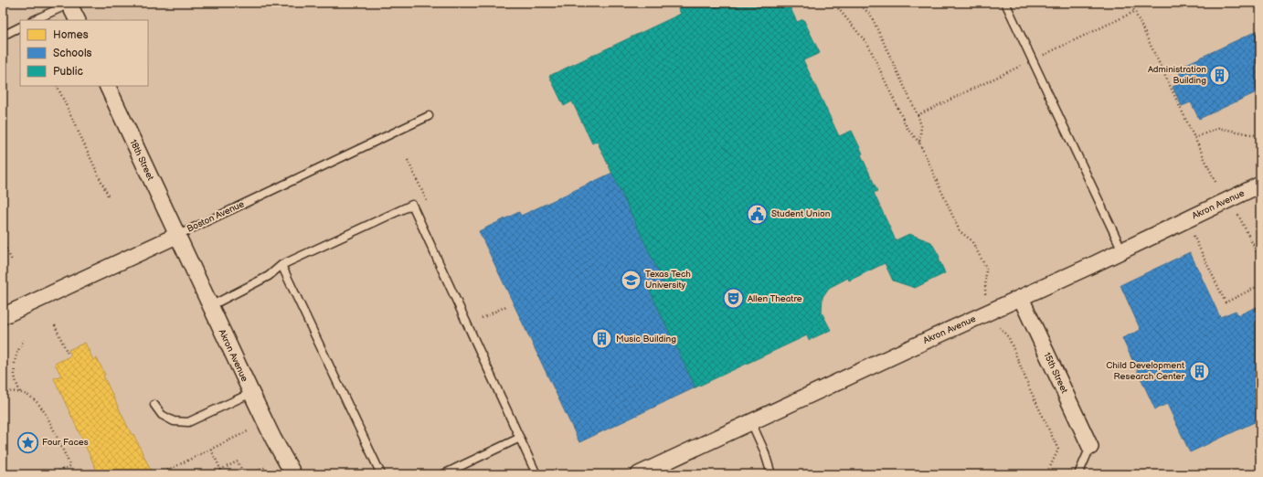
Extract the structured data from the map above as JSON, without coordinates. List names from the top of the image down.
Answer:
{
  "streets": {
    "street": [
      "18th Street",
      "Akron Avenue",
      "Boston Avenue",
      "15th Street"
    ]
  },
  "crossings": [
    ["18th Street", "Akron Avenue"],
    ["18th Street", "Boston Avenue"],
    ["Akron Avenue", "Boston Avenue"],
    ["Akron Avenue", "15th Street"]
  ],
  "places": {
    "building": ["Administration Building", "Music Building", "Child Development Research Center"],
    "public building": ["Student Union"],
    "school or university": ["Texas Tech University"],
    "theatre": ["Allen Theatre"],
    "place": ["Four Faces"]
  },
  "legend": ["Homes", "Schools", "Public"]
}
